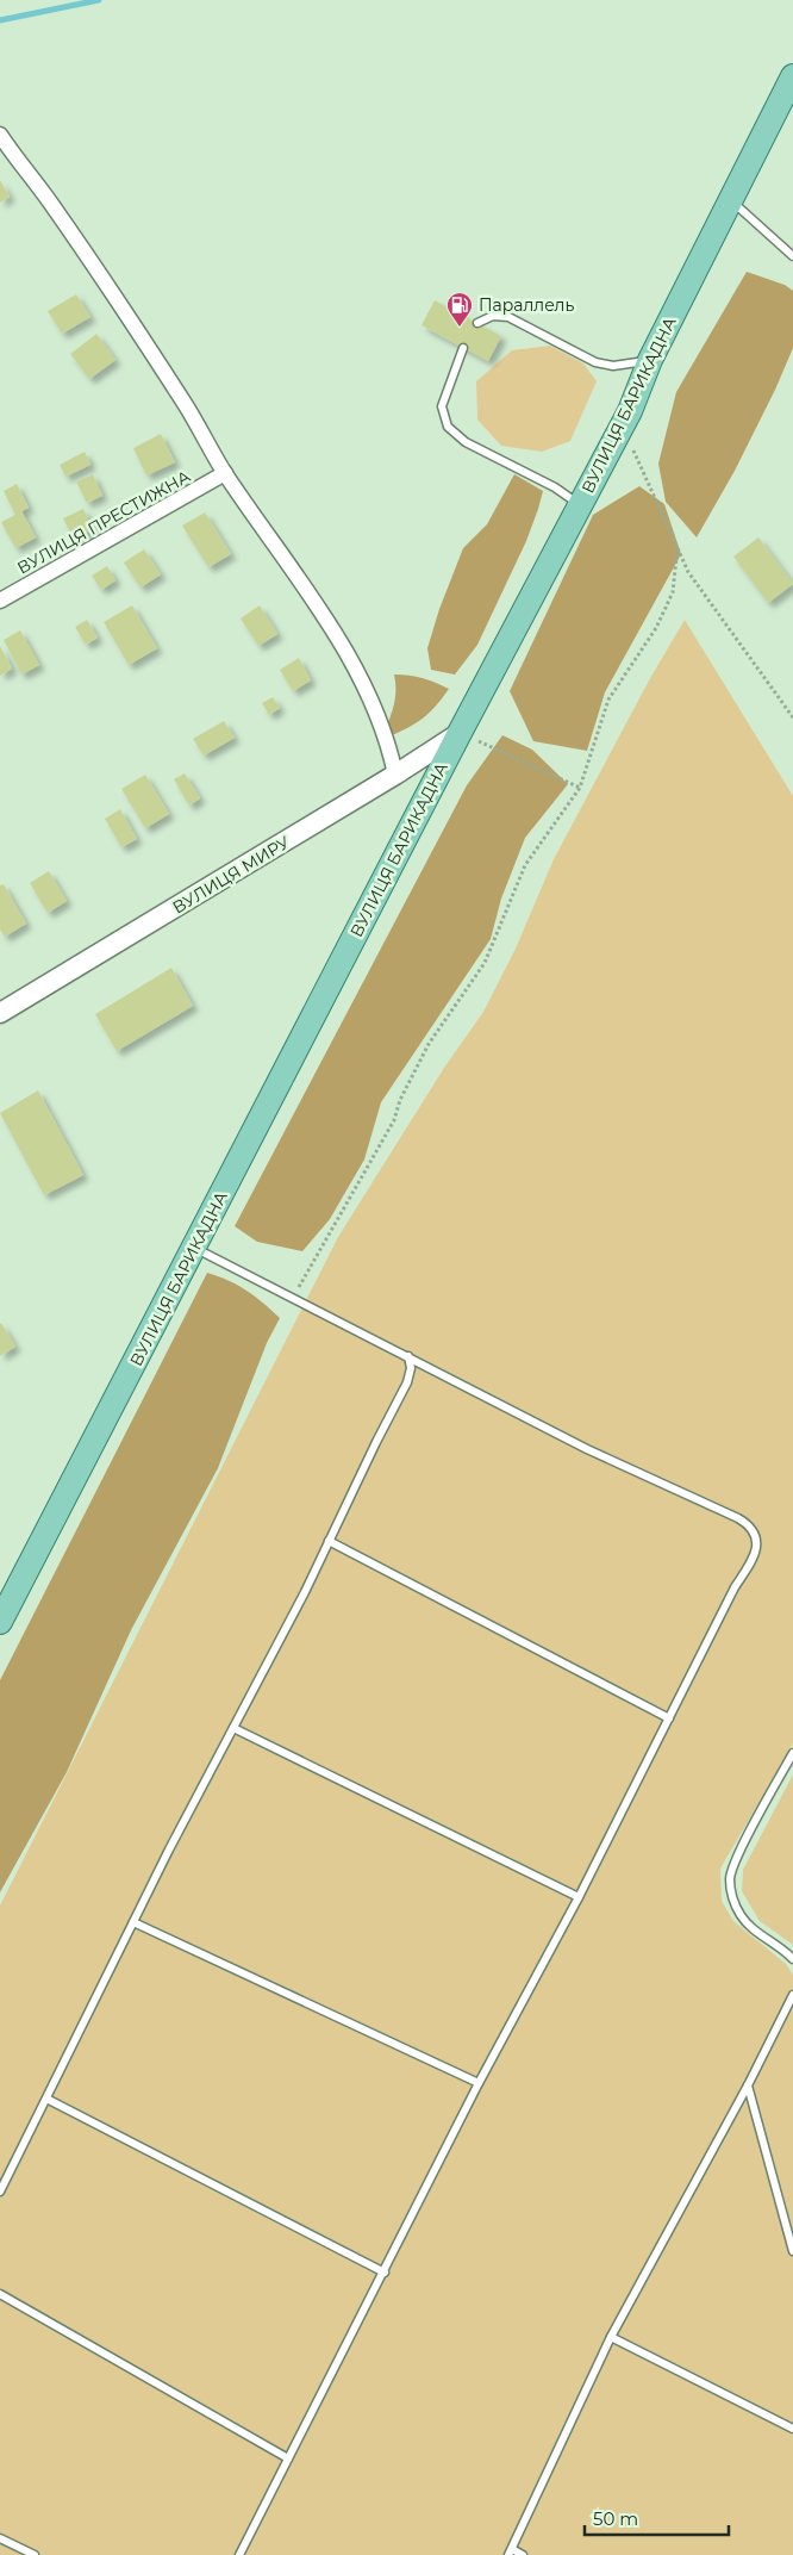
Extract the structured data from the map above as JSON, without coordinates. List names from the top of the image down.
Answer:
{
  "streets": {
    "main road": ["ВУЛИЦЯ БАРИКАДНА"],
    "street": ["ВУЛИЦЯ ПРЕСТИЖНА", "ВУЛИЦЯ МИРУ"]
  },
  "crossings": [
    ["ВУЛИЦЯ БАРИКАДНА", "ВУЛИЦЯ МИРУ"]
  ],
  "places": {
    "fuel station": ["Параллель"]
  },
  "scale_bar": "50 m"
}
